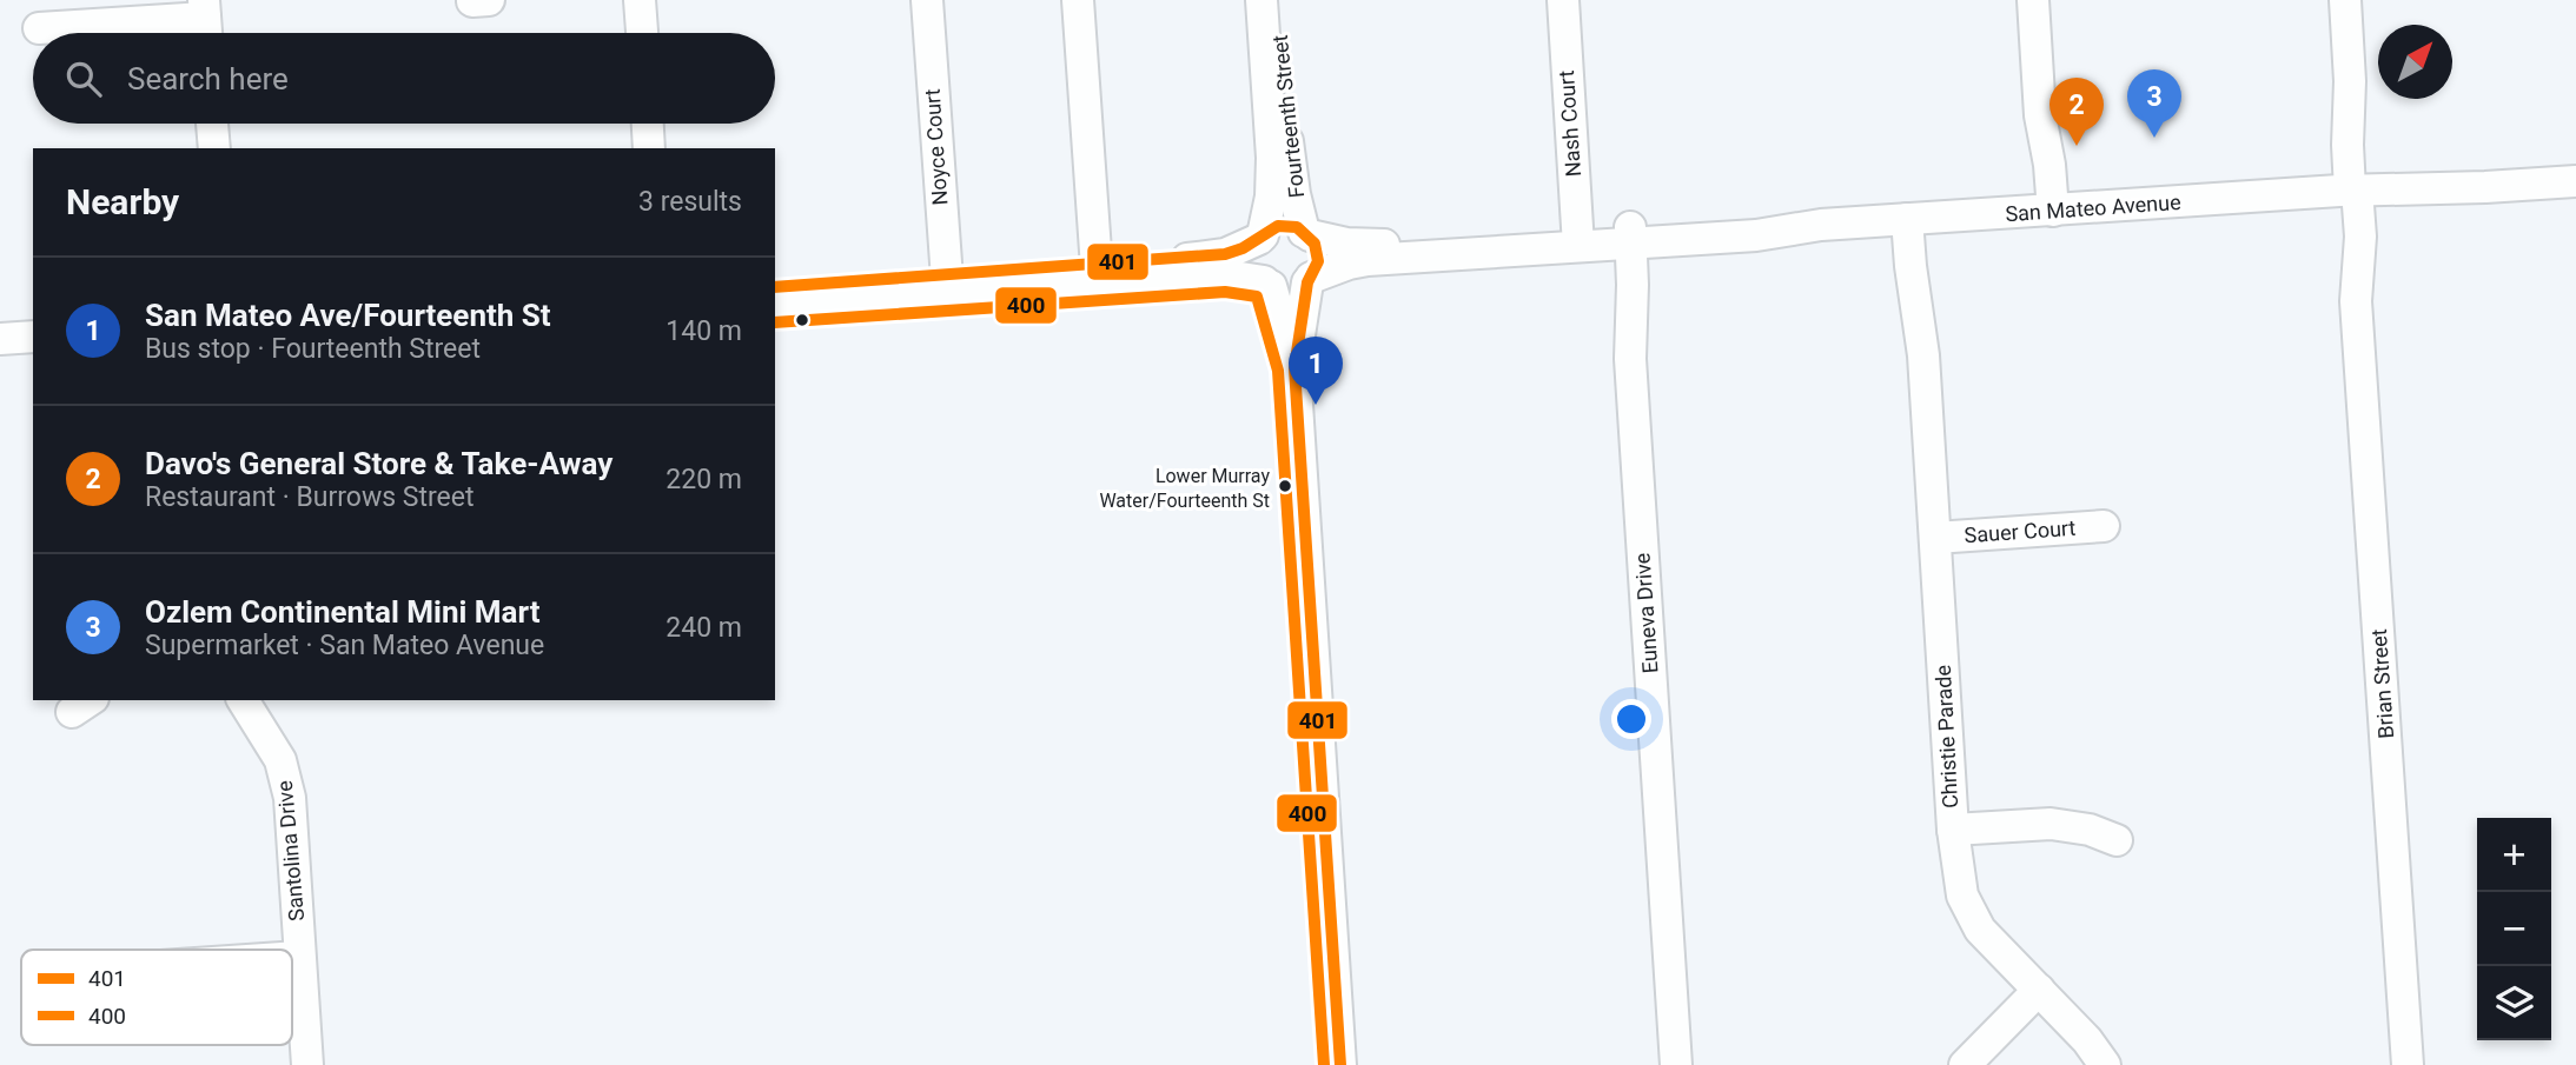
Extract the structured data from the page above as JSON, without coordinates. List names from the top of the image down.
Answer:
{
  "streets": {
    "street": [
      "Fourteenth Street",
      "Nash Court",
      "Noyce Court",
      "San Mateo Avenue",
      "Sauer Court",
      "Euneva Drive",
      "Brian Street",
      "Christie Parade",
      "Santolina Drive"
    ]
  },
  "crossings": [
    ["Fourteenth Street", "San Mateo Avenue"],
    ["Nash Court", "San Mateo Avenue"],
    ["San Mateo Avenue", "Euneva Drive"],
    ["San Mateo Avenue", "Brian Street"],
    ["San Mateo Avenue", "Christie Parade"],
    ["Sauer Court", "Christie Parade"]
  ],
  "places": ["Lower Murray Water/Fourteenth St"],
  "lines": ["transit line 401", "transit line 400"],
  "legend": ["401", "400"],
  "north": "top right",
  "page": {
    "search": "Search here",
    "pins": ["3", "2", "1"],
    "heading": ["Nearby", "3 results"],
    "list": [
      {
        "mark": "1",
        "name": "San Mateo Ave/Fourteenth St",
        "note": "Bus stop · Fourteenth Street",
        "value": "140 m"
      },
      {
        "mark": "2",
        "name": "Davo's General Store & Take-Away",
        "note": "Restaurant · Burrows Street",
        "value": "220 m"
      },
      {
        "mark": "3",
        "name": "Ozlem Continental Mini Mart",
        "note": "Supermarket · San Mateo Avenue",
        "value": "240 m"
      }
    ],
    "map_buttons": ["+", "−"]
  }
}
